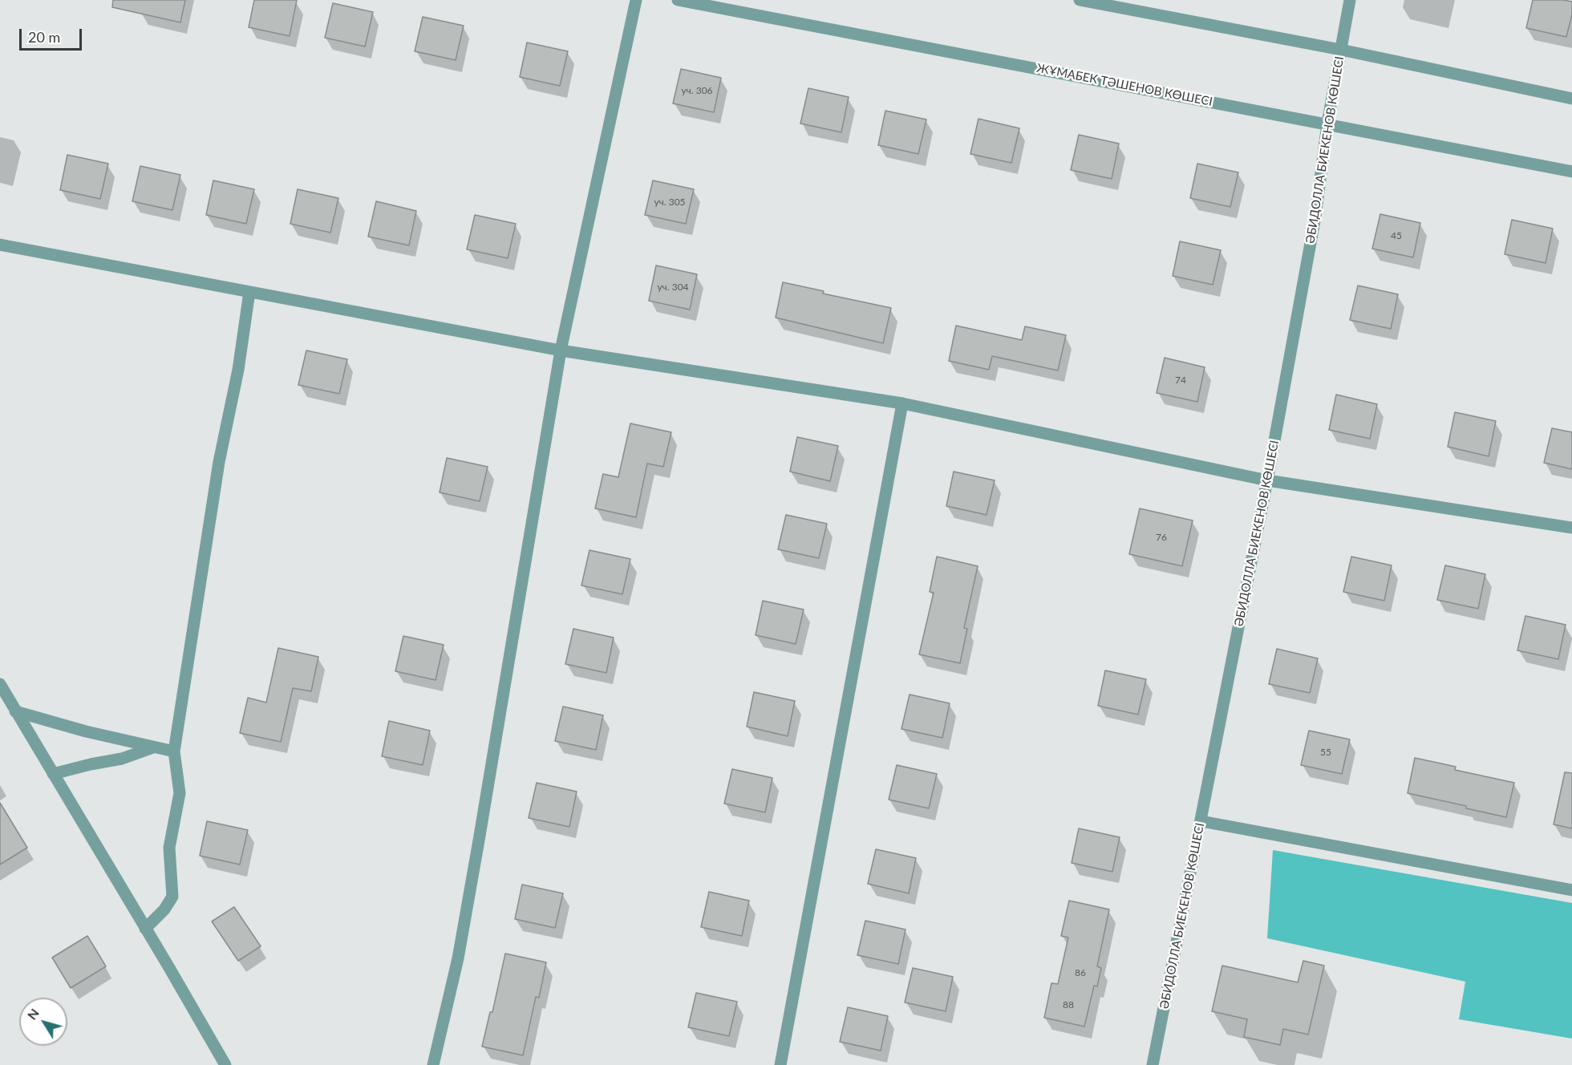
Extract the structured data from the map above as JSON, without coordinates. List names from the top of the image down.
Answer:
{
  "streets": {
    "street": ["ЖҰМАБЕК ТӘШЕНОВ КӨШЕСІ", "ӘБИДОЛЛА БИЕКЕНОВ КӨШЕСІ"]
  },
  "crossings": [
    ["ЖҰМАБЕК ТӘШЕНОВ КӨШЕСІ", "ӘБИДОЛЛА БИЕКЕНОВ КӨШЕСІ"]
  ],
  "house_numbers": [
    "уч. 306",
    "уч. 305",
    "45",
    "уч. 304",
    "74",
    "76",
    "55",
    "86",
    "88"
  ],
  "scale_bar": "20 m",
  "north": "top left"
}
